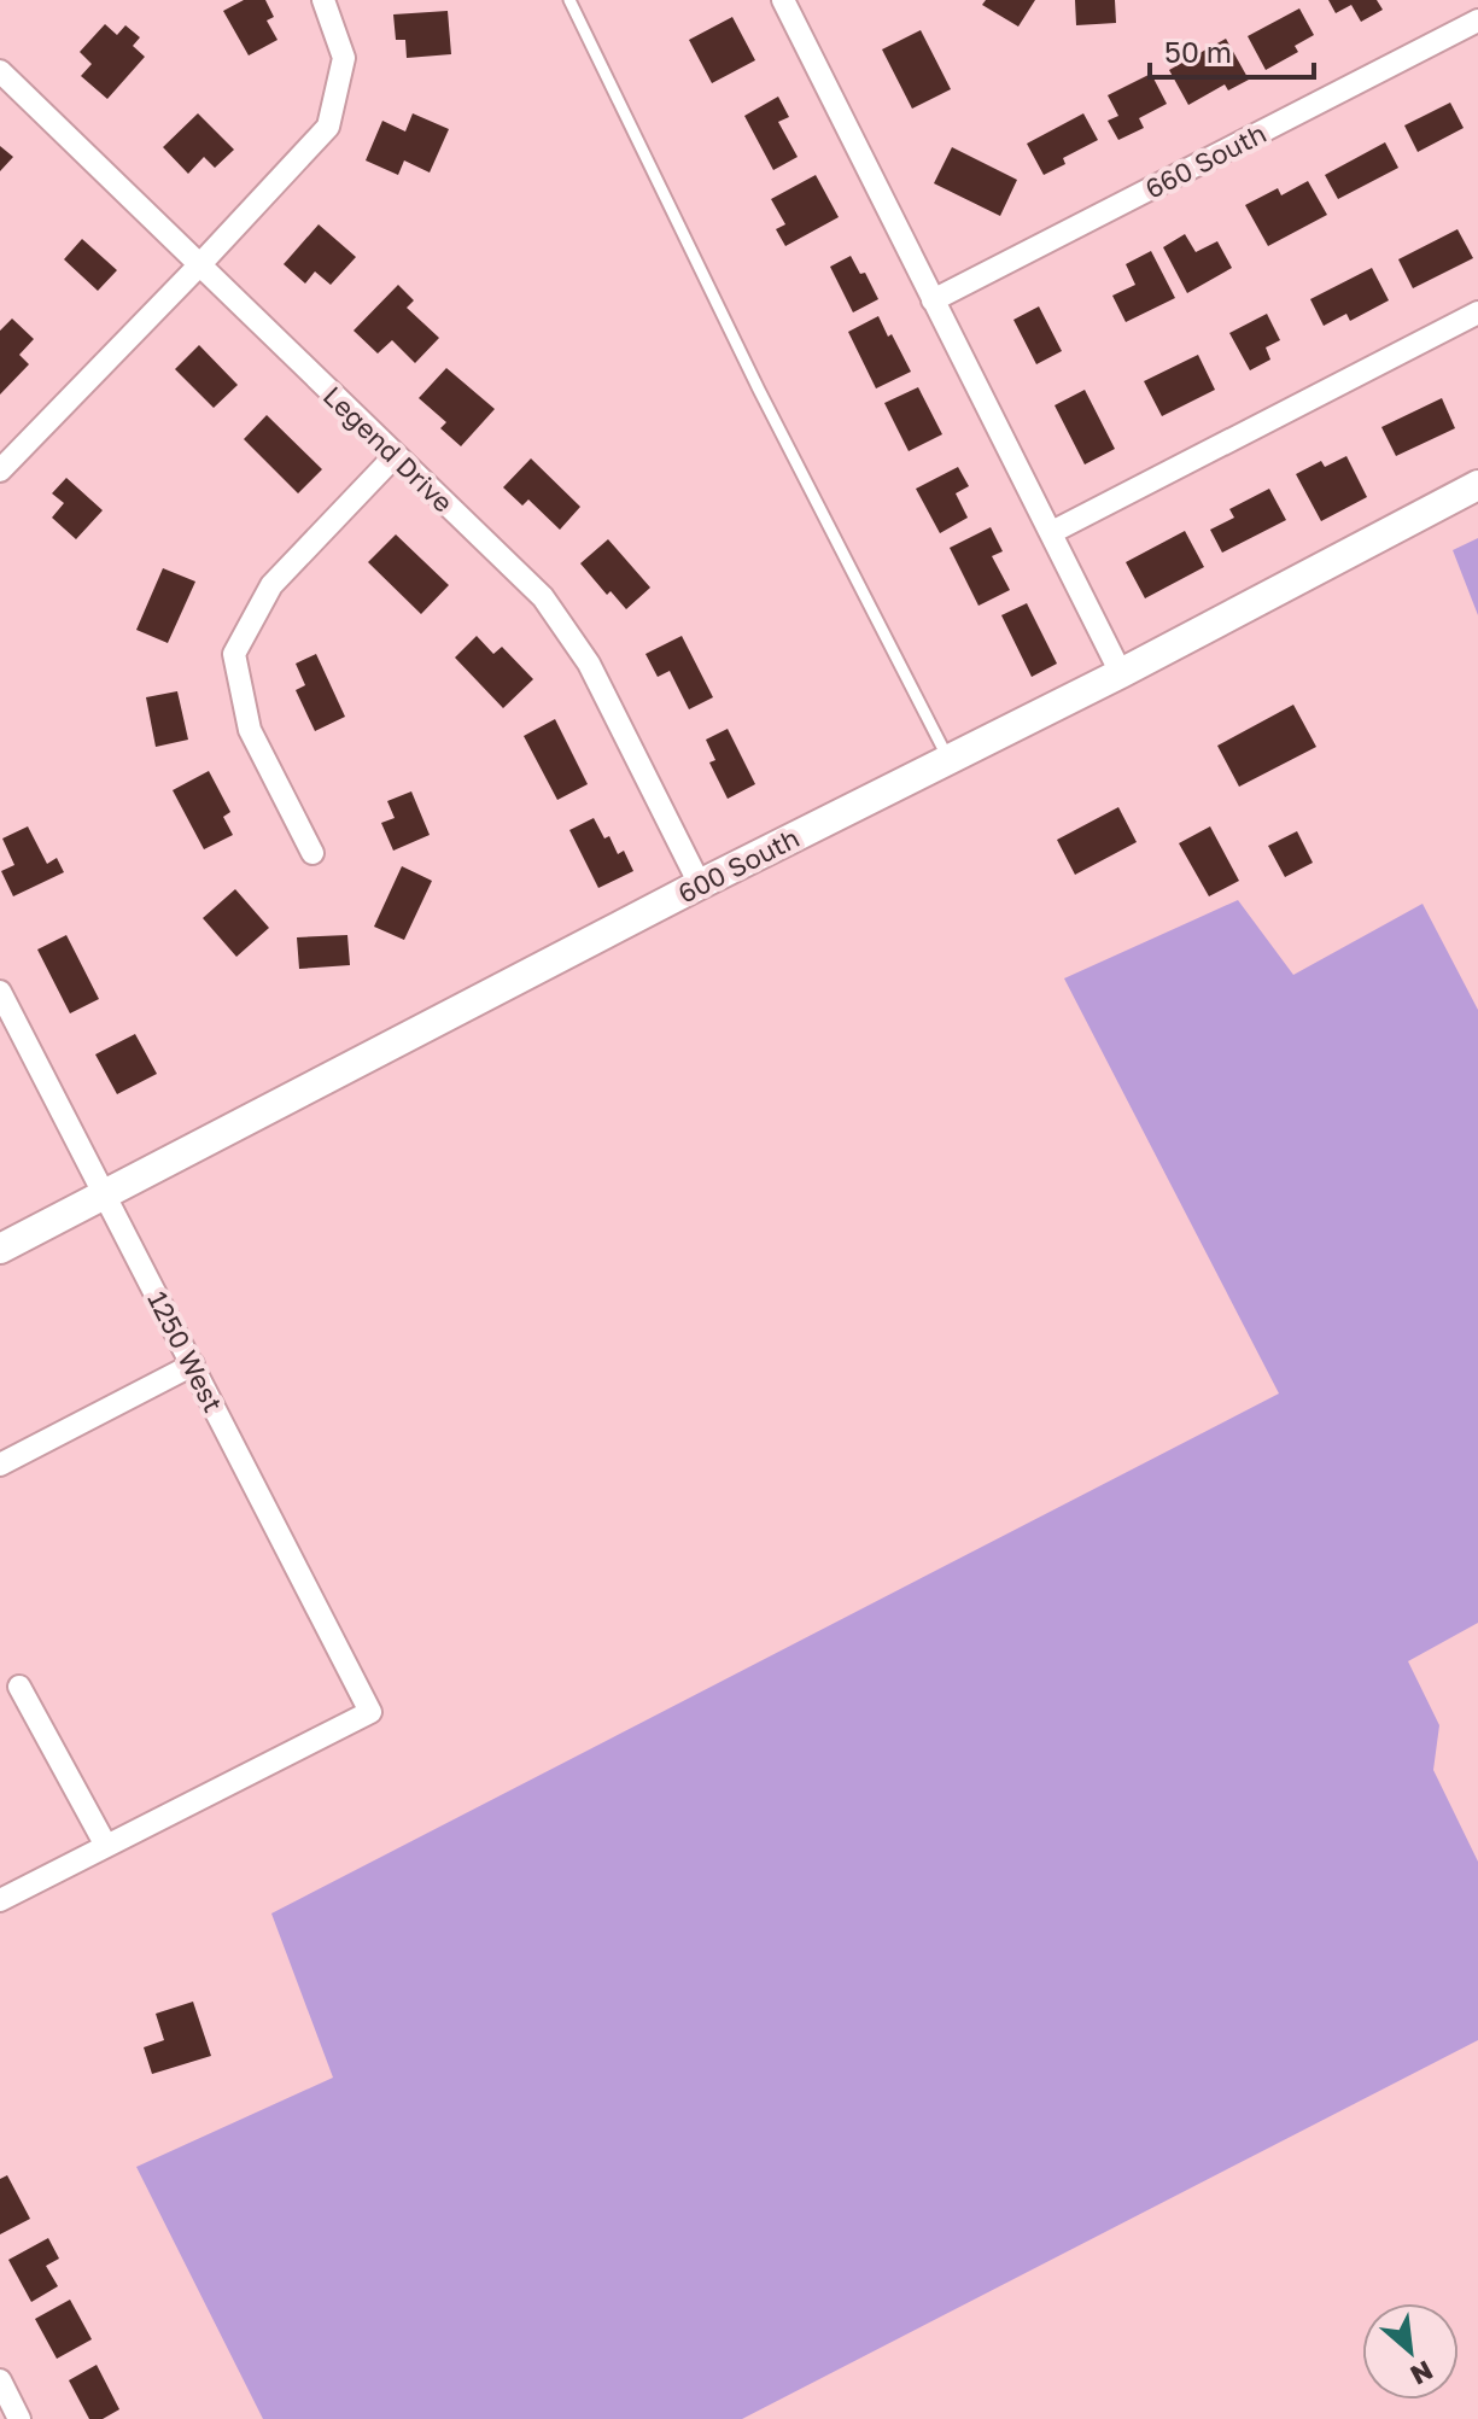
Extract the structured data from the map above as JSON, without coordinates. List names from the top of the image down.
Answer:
{
  "streets": {
    "main road": ["600 South"],
    "street": ["660 South", "Legend Drive", "1250 West"]
  },
  "crossings": [
    ["Legend Drive", "600 South"],
    ["600 South", "1250 West"]
  ],
  "scale_bar": "50 m",
  "north": "bottom right"
}
